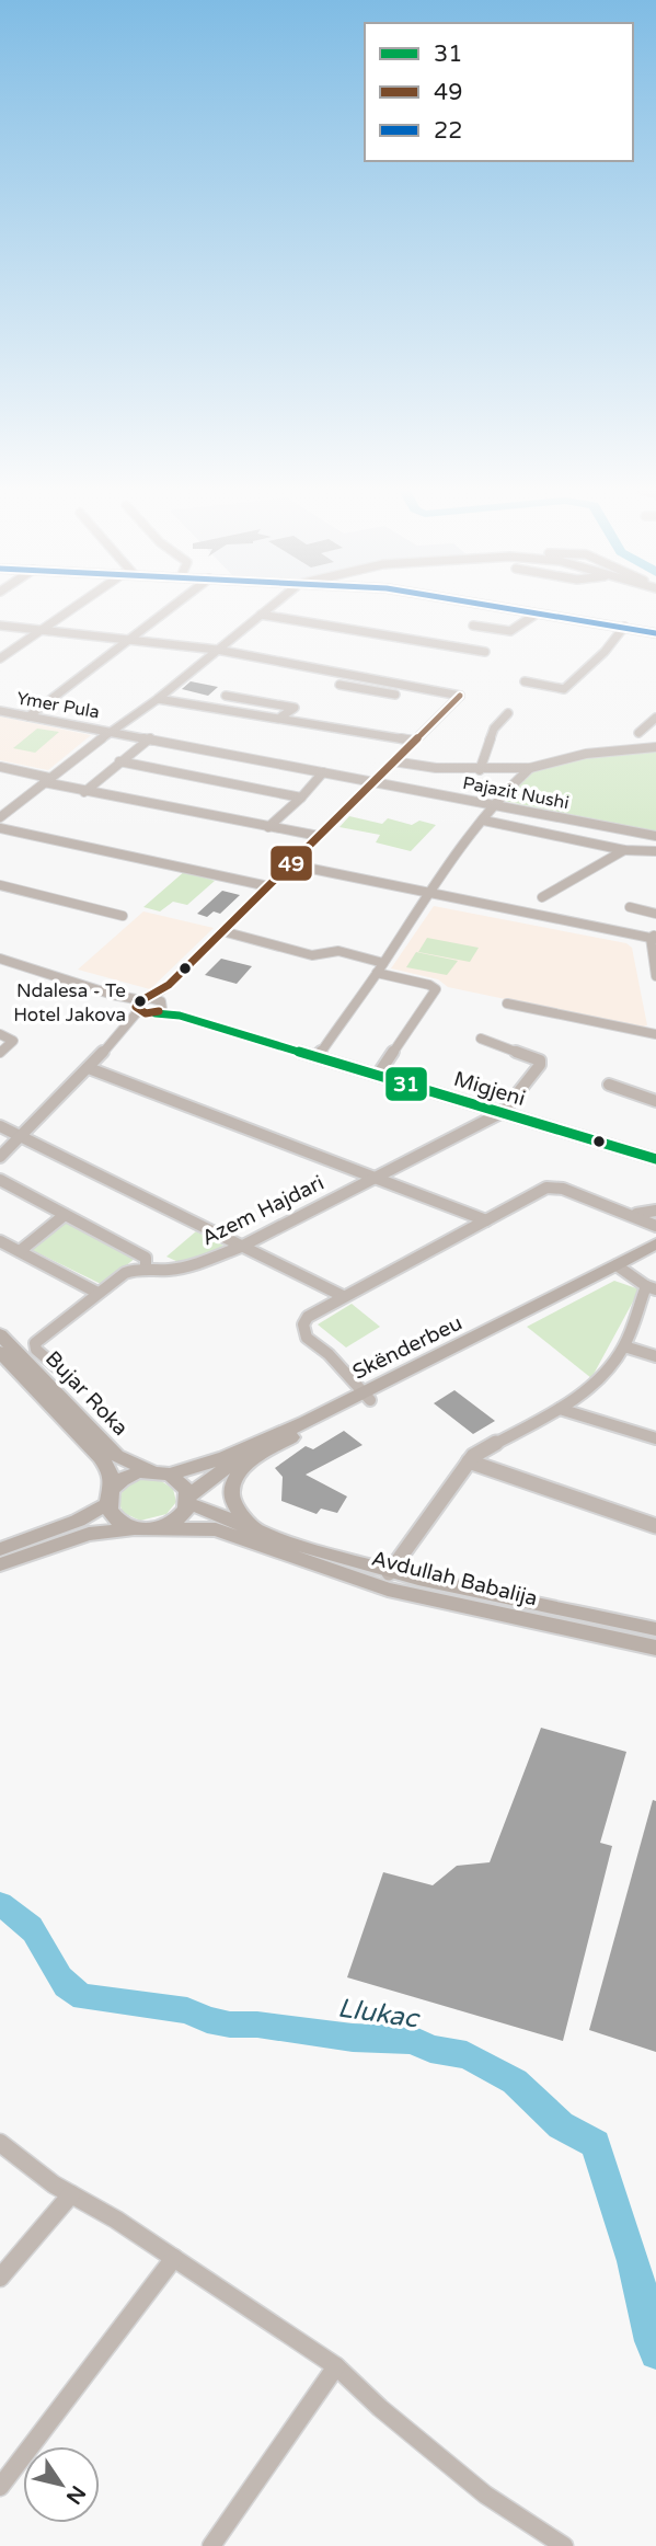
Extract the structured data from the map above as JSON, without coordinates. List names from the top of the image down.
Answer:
{
  "streets": {
    "main road": ["Skënderbeu", "Bujar Roka", "Avdullah Babalija"],
    "street": [
      "Ymer Pula",
      "Pajazit Nushi",
      "Migjeni",
      "Azem Hajdari"
    ]
  },
  "crossings": [
    ["Ymer Pula", "Pajazit Nushi"],
    ["Migjeni", "Azem Hajdari"],
    ["Skënderbeu", "Bujar Roka"],
    ["Skënderbeu", "Avdullah Babalija"],
    ["Bujar Roka", "Avdullah Babalija"]
  ],
  "water": ["Llukac"],
  "places": ["Ndalesa - Te Hotel Jakova"],
  "lines": ["transit line 22", "transit line 49", "transit line 31"],
  "legend": ["31", "49", "22"],
  "north": "bottom right"
}
